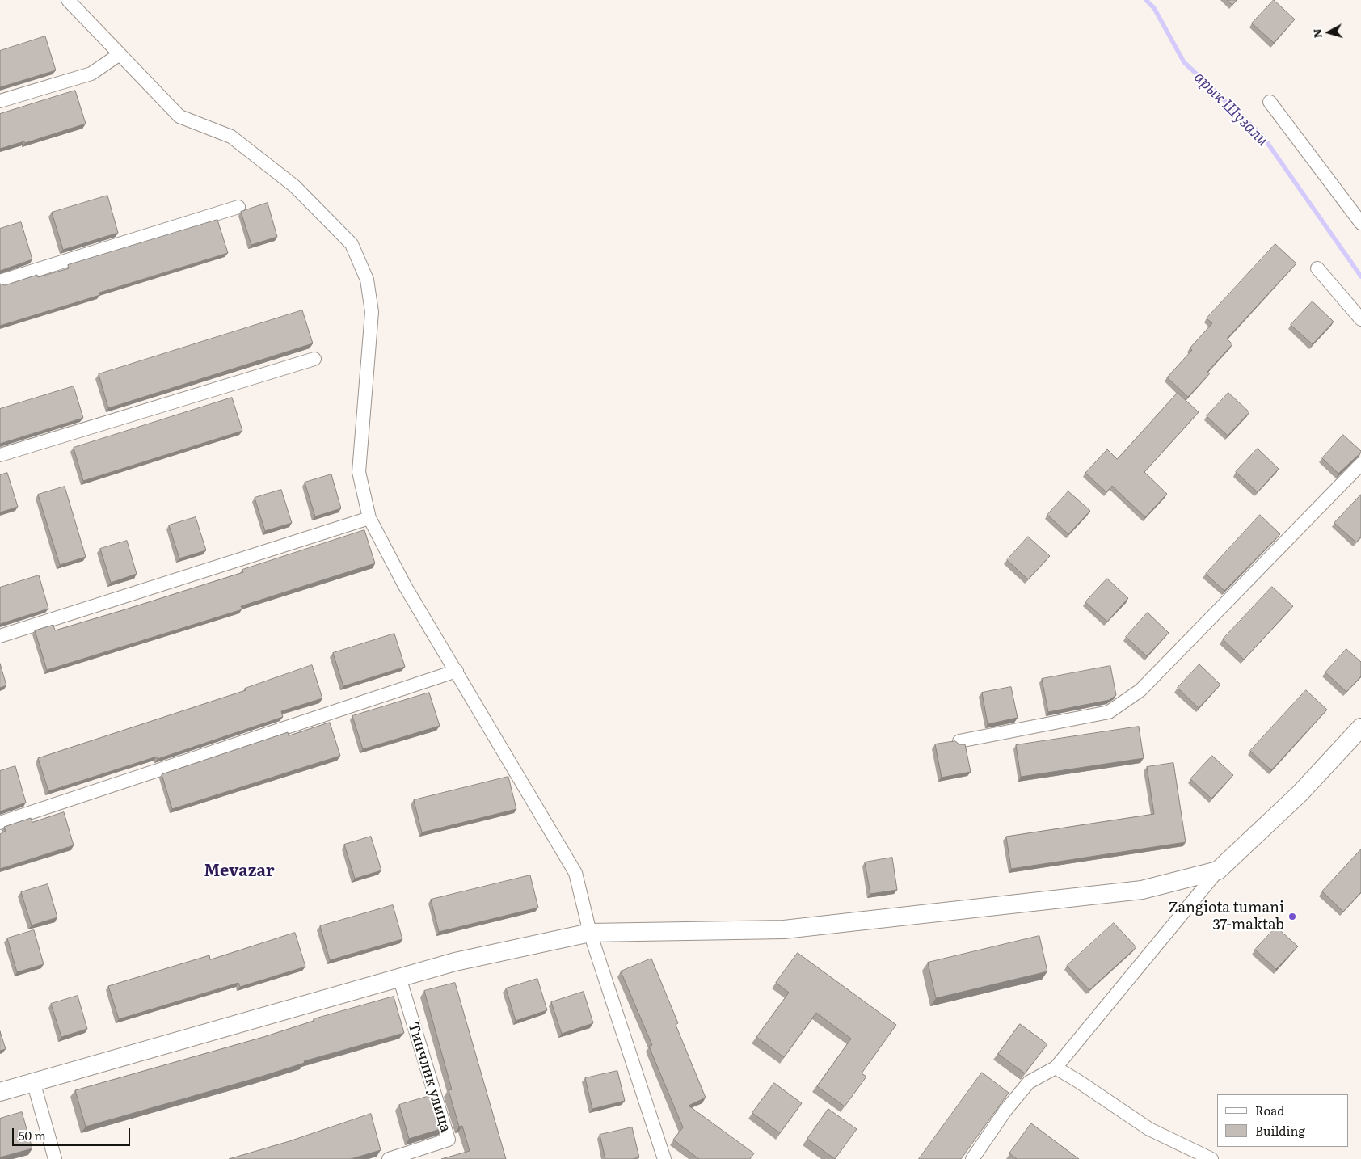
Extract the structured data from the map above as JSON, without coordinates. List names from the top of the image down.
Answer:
{
  "streets": {
    "street": ["Тинчлик улица"]
  },
  "districts": ["Mevazar"],
  "water": ["арык Шузали"],
  "places": ["Zangiota tumani 37-maktab"],
  "legend": ["Road", "Building"],
  "scale_bar": "50 m",
  "north": "left"
}
